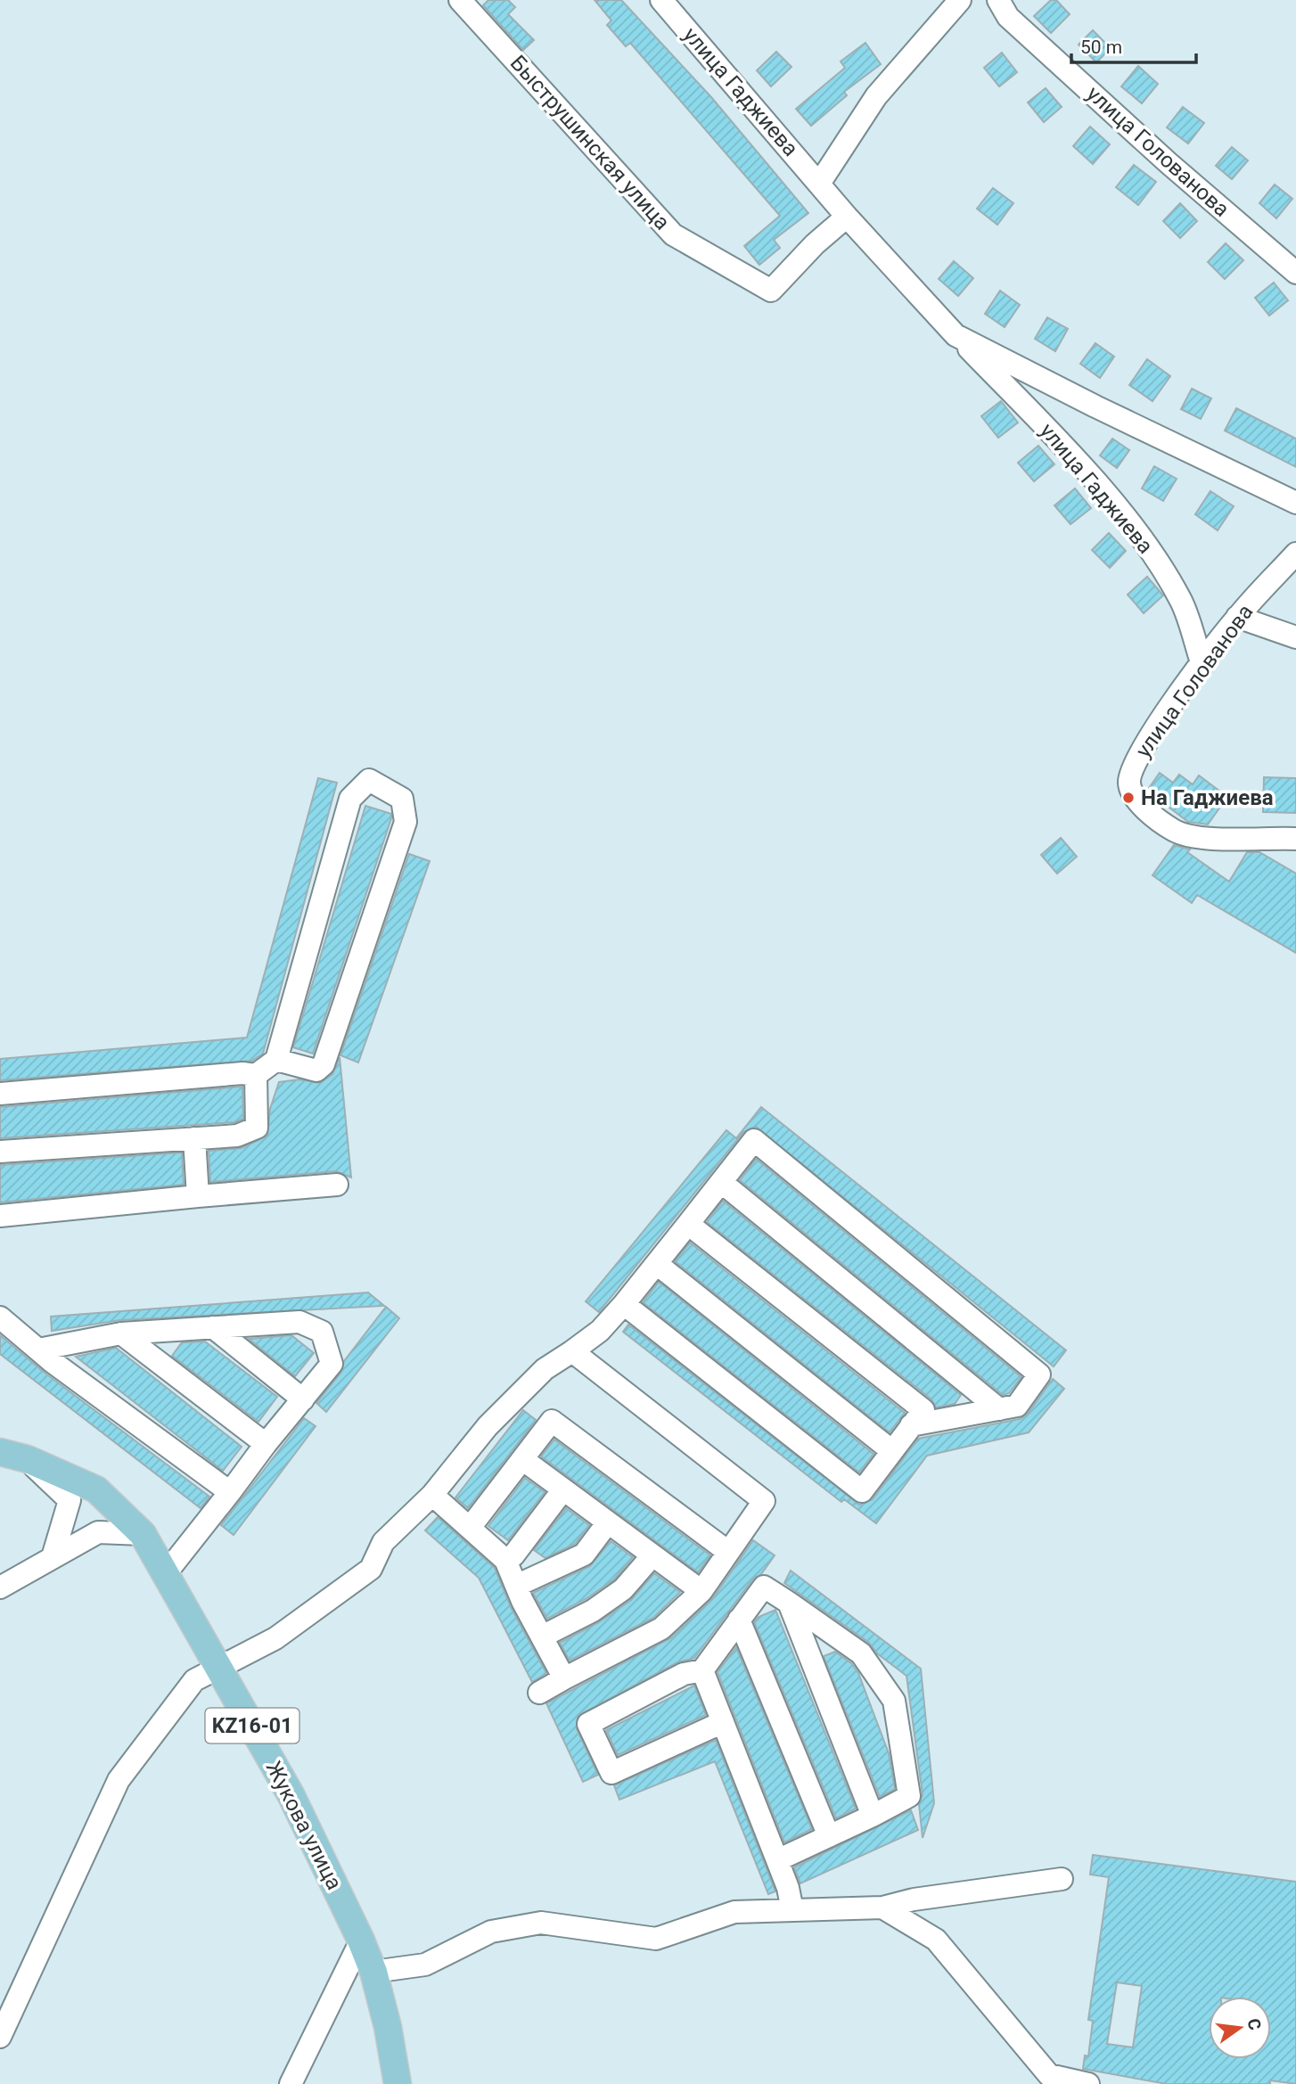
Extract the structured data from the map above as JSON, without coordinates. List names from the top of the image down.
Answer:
{
  "streets": {
    "main road": ["KZ16-01", "Жукова улица"],
    "street": ["улица Гаджиева", "Быструшинская улица", "улица Голованова"]
  },
  "crossings": [
    ["улица Гаджиева", "Быструшинская улица"],
    ["улица Гаджиева", "улица Голованова"]
  ],
  "places": ["На Гаджиева"],
  "scale_bar": "50 m",
  "north": "right"
}
